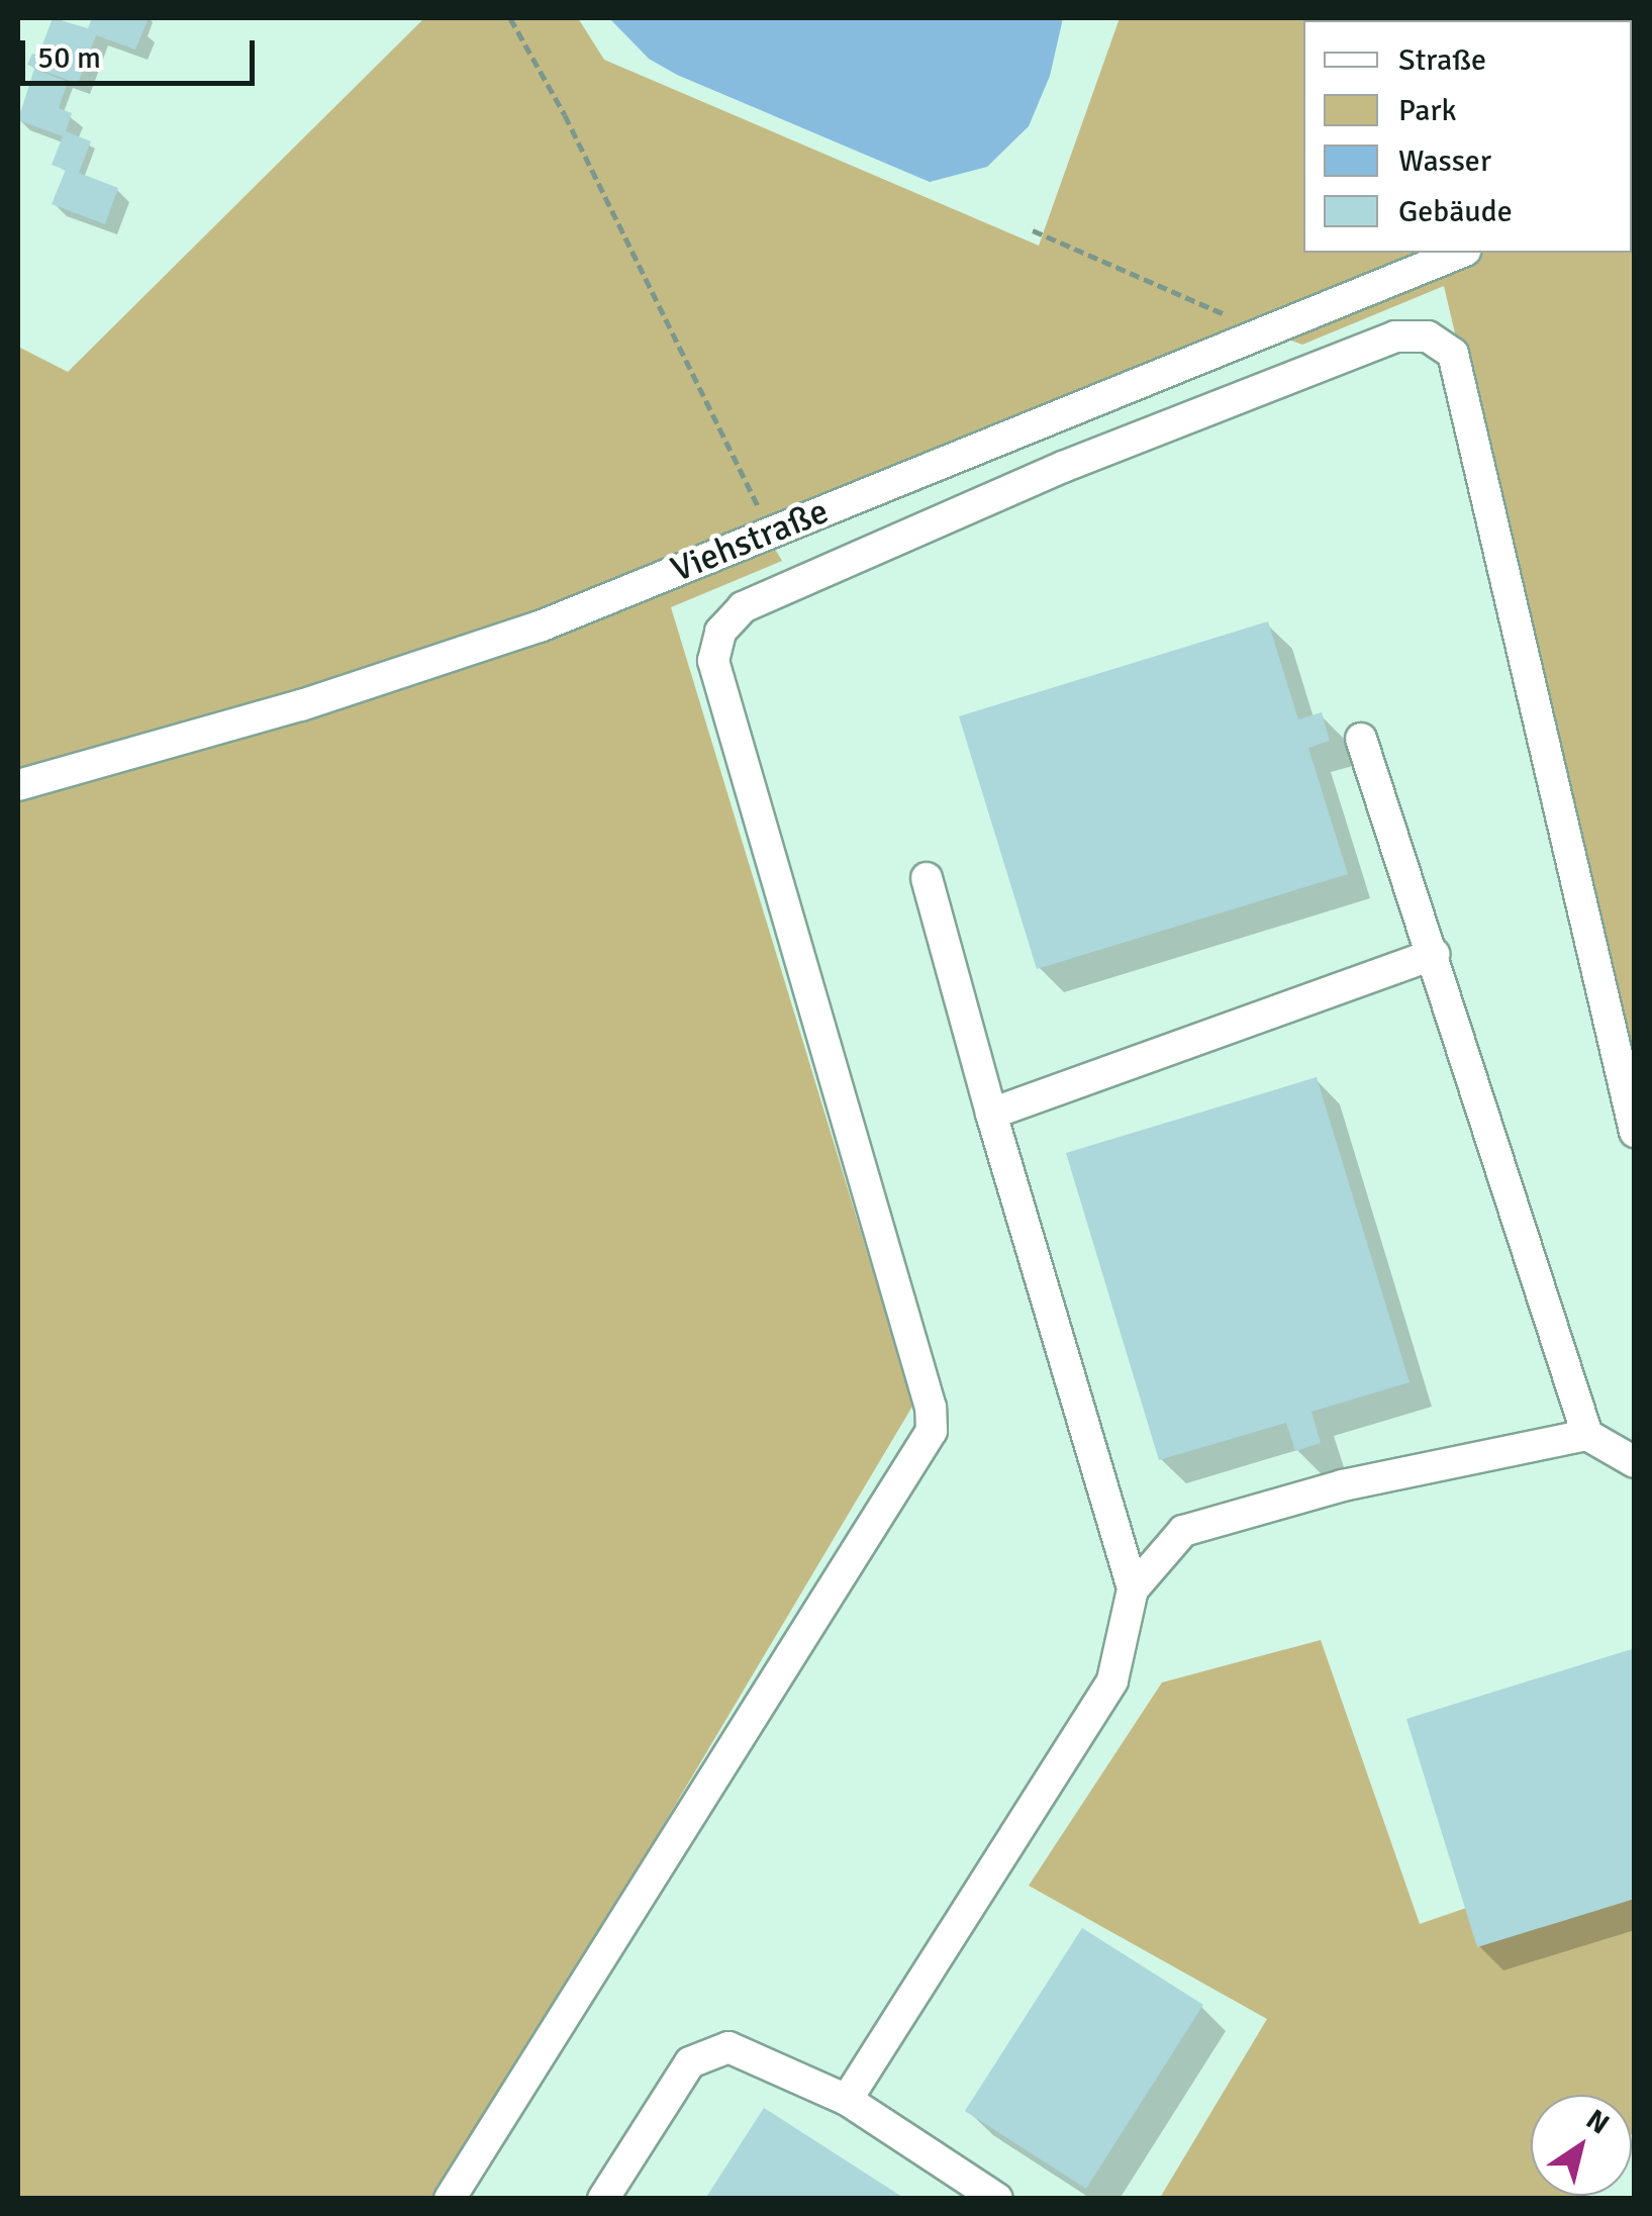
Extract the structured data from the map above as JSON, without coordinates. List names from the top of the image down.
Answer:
{
  "streets": {
    "street": ["Viehstraße"]
  },
  "legend": [
    "Straße",
    "Park",
    "Wasser",
    "Gebäude"
  ],
  "scale_bar": "50 m",
  "north": "top right"
}
